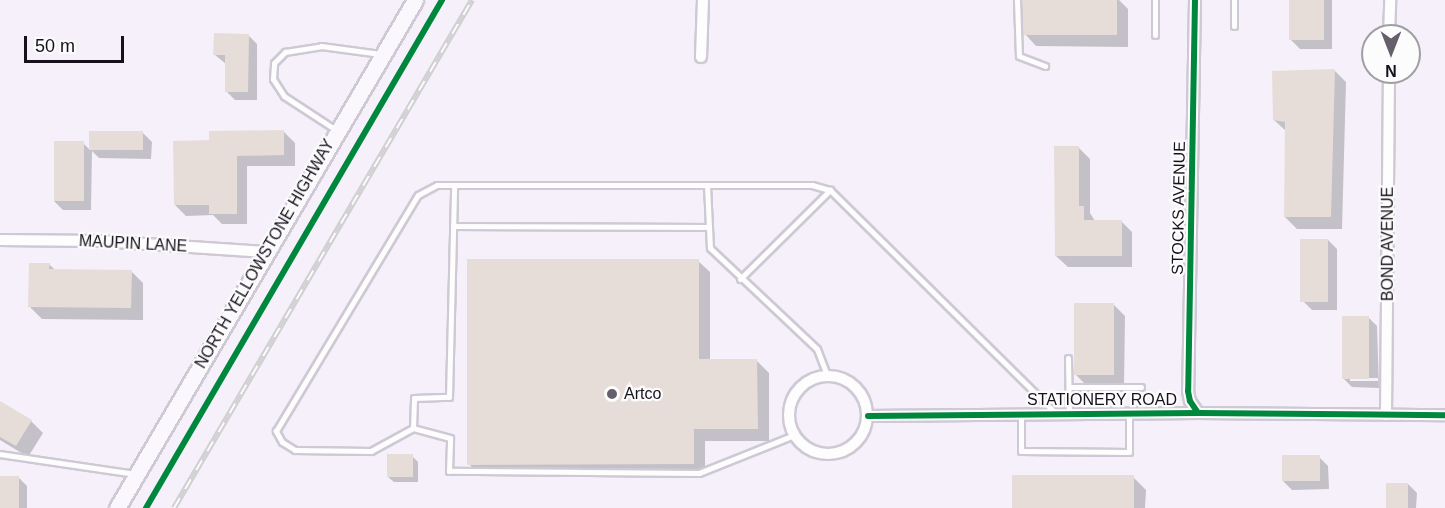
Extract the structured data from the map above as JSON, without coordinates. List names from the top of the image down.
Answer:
{
  "streets": {
    "main road": ["NORTH YELLOWSTONE HIGHWAY"],
    "street": [
      "STOCKS AVENUE",
      "MAUPIN LANE",
      "BOND AVENUE",
      "STATIONERY ROAD"
    ]
  },
  "crossings": [
    ["STOCKS AVENUE", "STATIONERY ROAD"],
    ["MAUPIN LANE", "NORTH YELLOWSTONE HIGHWAY"],
    ["BOND AVENUE", "STATIONERY ROAD"]
  ],
  "places": ["Artco"],
  "scale_bar": "50 m",
  "north": "bottom"
}
